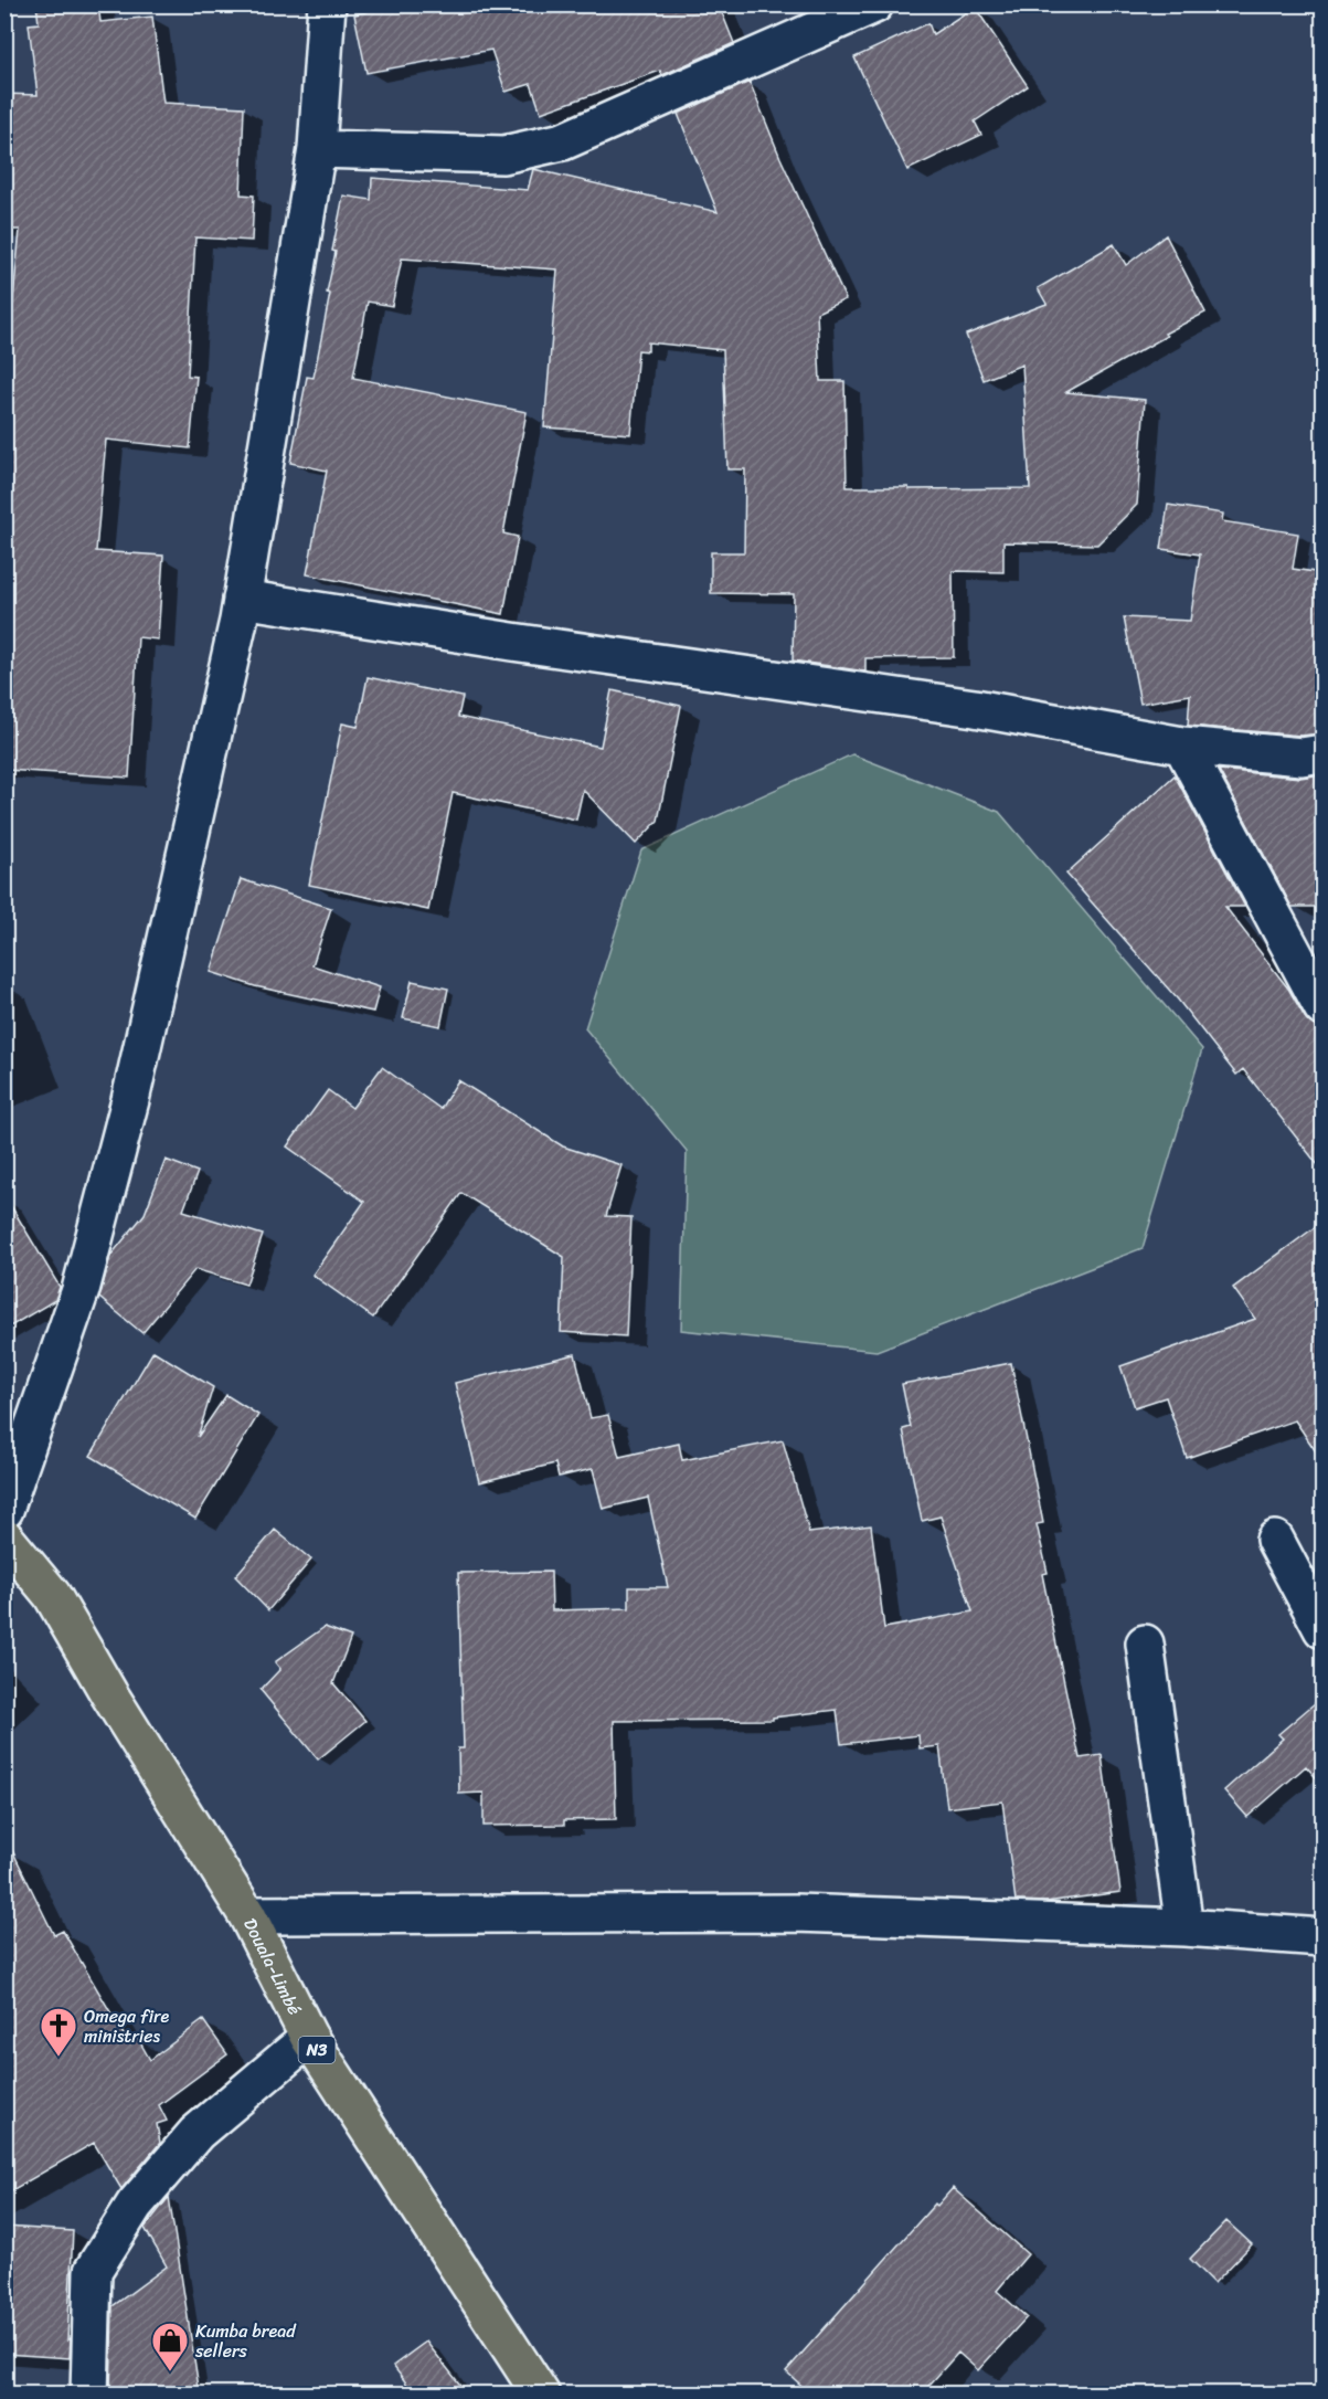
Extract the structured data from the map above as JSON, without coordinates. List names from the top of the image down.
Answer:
{
  "streets": {
    "highway": ["Douala-Limbé", "N3"]
  },
  "places": {
    "church": ["Omega fire ministries"],
    "shop": ["Kumba bread sellers"]
  }
}
